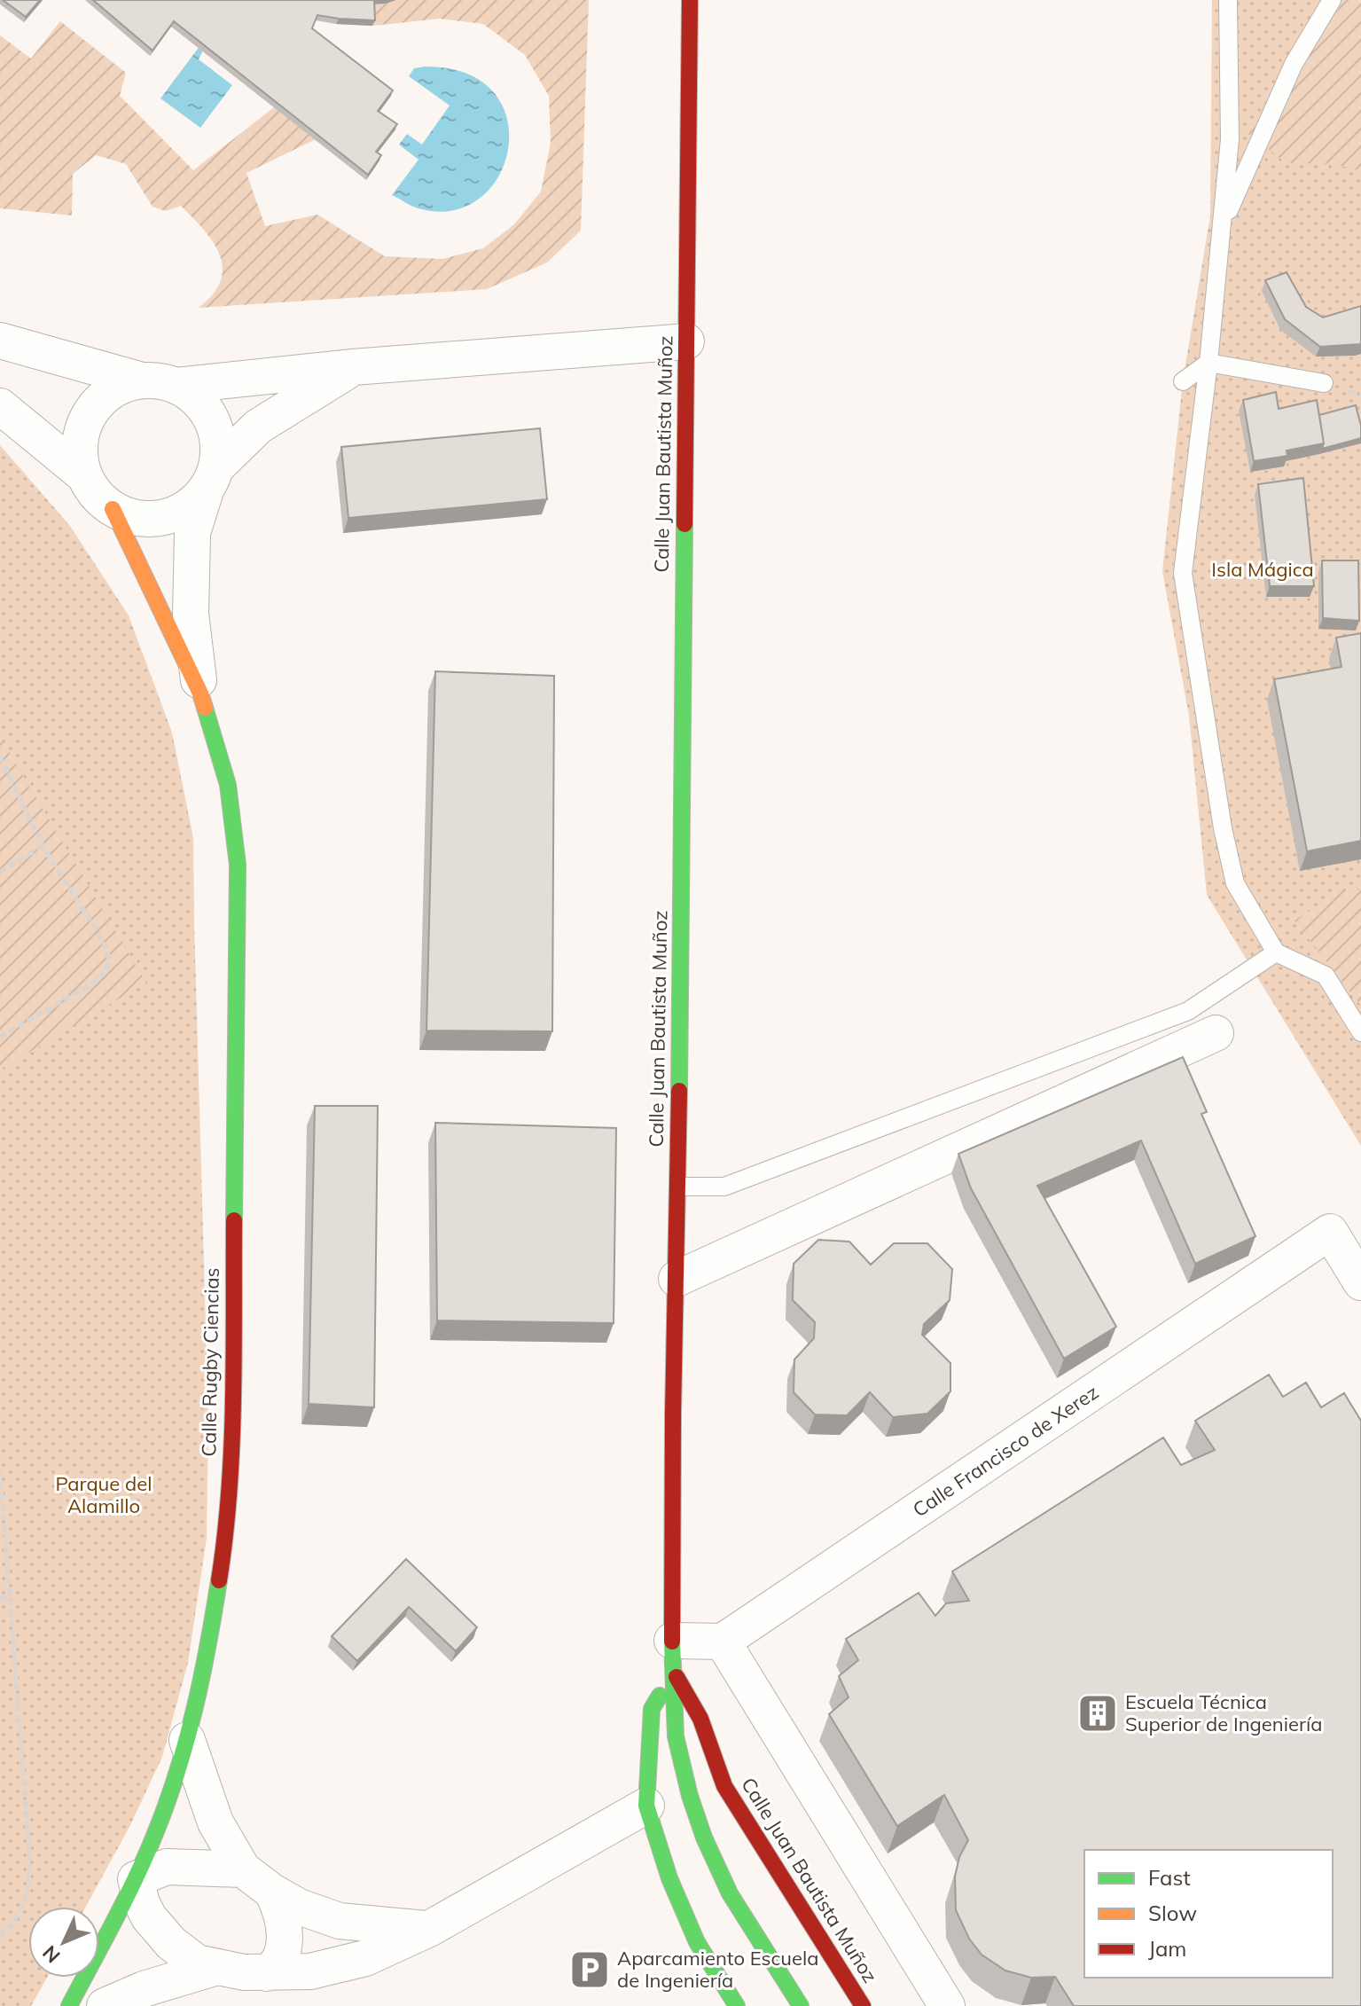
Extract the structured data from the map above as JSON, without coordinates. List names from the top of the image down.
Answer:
{
  "streets": {
    "street": ["Calle Juan Bautista Muñoz", "Calle Rugby Ciencias", "Calle Francisco de Xerez"]
  },
  "parks": ["Isla Mágica", "Parque del Alamillo"],
  "places": {
    "building": ["Escuela Técnica Superior de Ingeniería"],
    "parking": ["Aparcamiento Escuela de Ingeniería"]
  },
  "legend": ["Fast", "Slow", "Jam"],
  "north": "bottom left"
}
